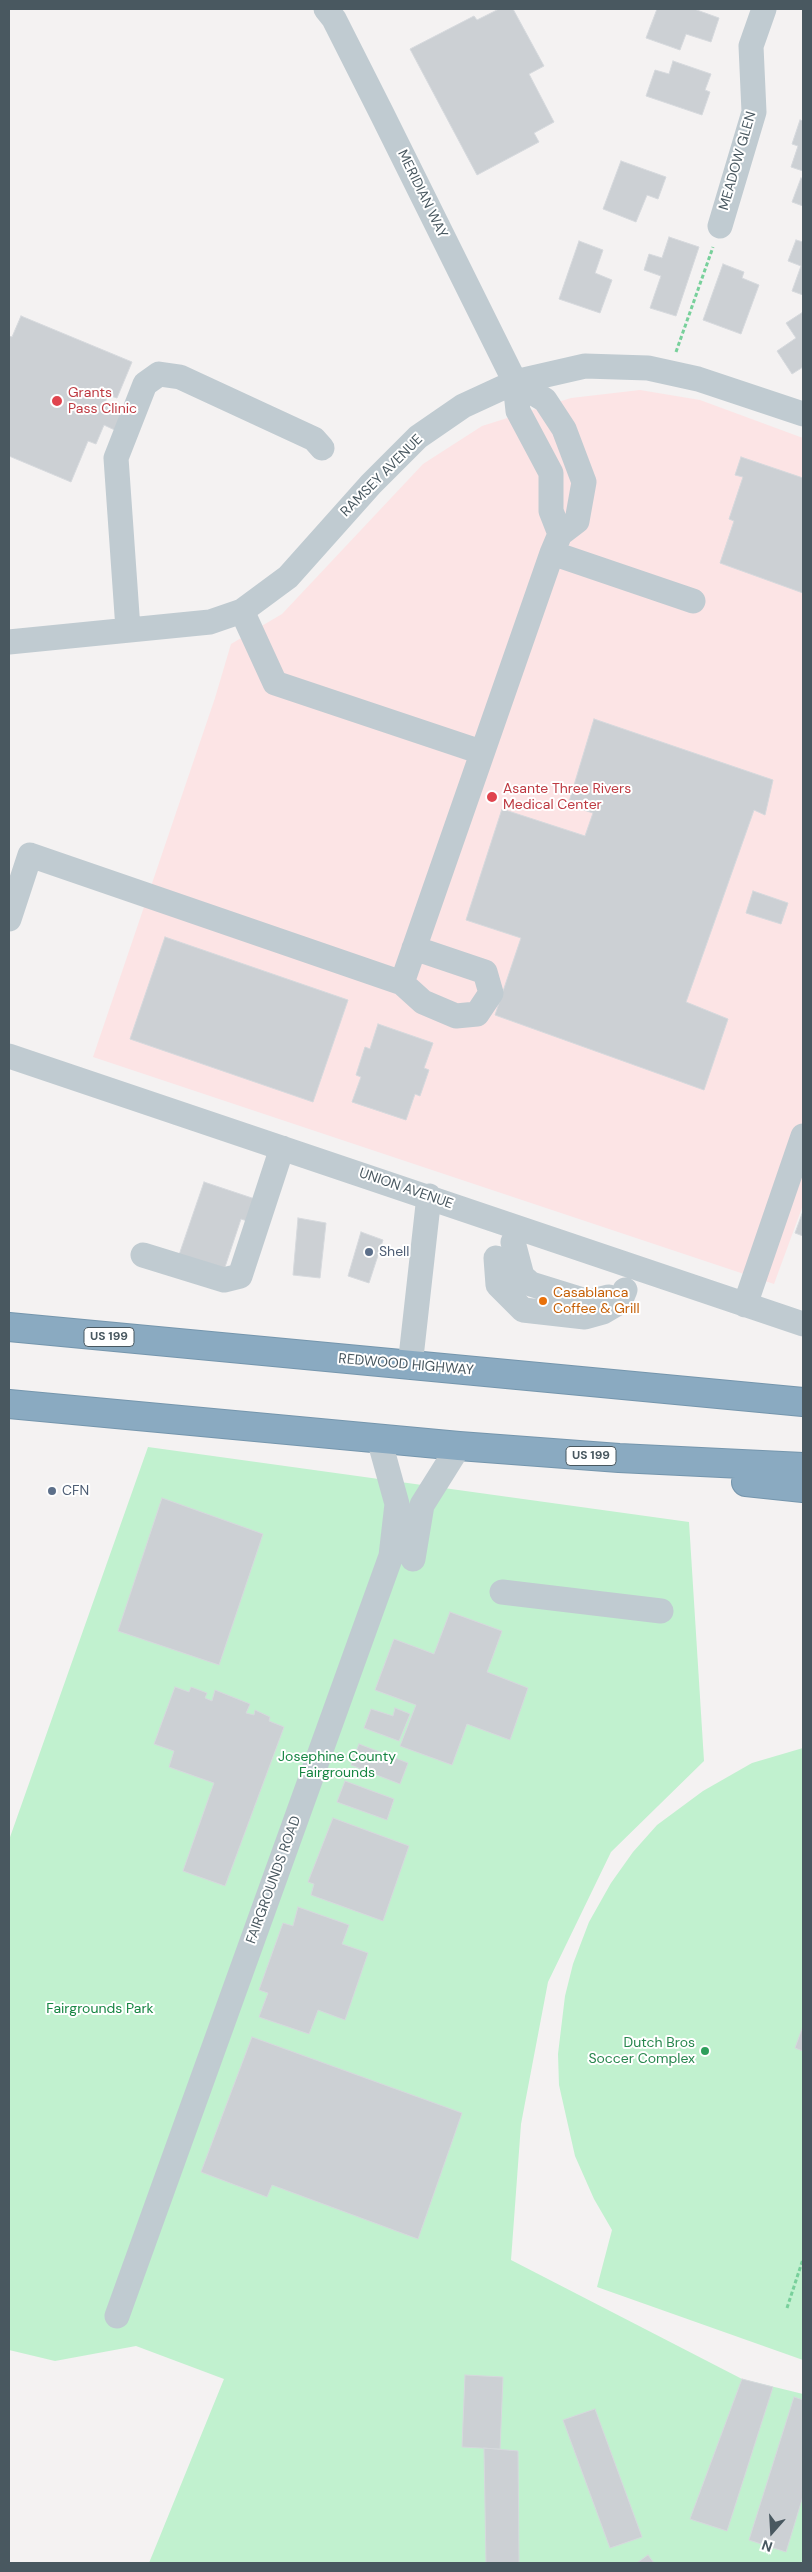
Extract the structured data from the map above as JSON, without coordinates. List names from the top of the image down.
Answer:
{
  "streets": {
    "highway": ["US 199", "REDWOOD HIGHWAY"],
    "street": [
      "MEADOW GLEN",
      "MERIDIAN WAY",
      "RAMSEY AVENUE",
      "UNION AVENUE",
      "FAIRGROUNDS ROAD"
    ]
  },
  "crossings": [
    ["MERIDIAN WAY", "RAMSEY AVENUE"],
    ["US 199", "FAIRGROUNDS ROAD"]
  ],
  "parks": ["Josephine County Fairgrounds", "Fairgrounds Park"],
  "places": [
    "Grants Pass Clinic",
    "Asante Three Rivers Medical Center",
    "Shell",
    "Casablanca Coffee & Grill",
    "CFN",
    "Dutch Bros Soccer Complex"
  ],
  "north": "bottom"
}
